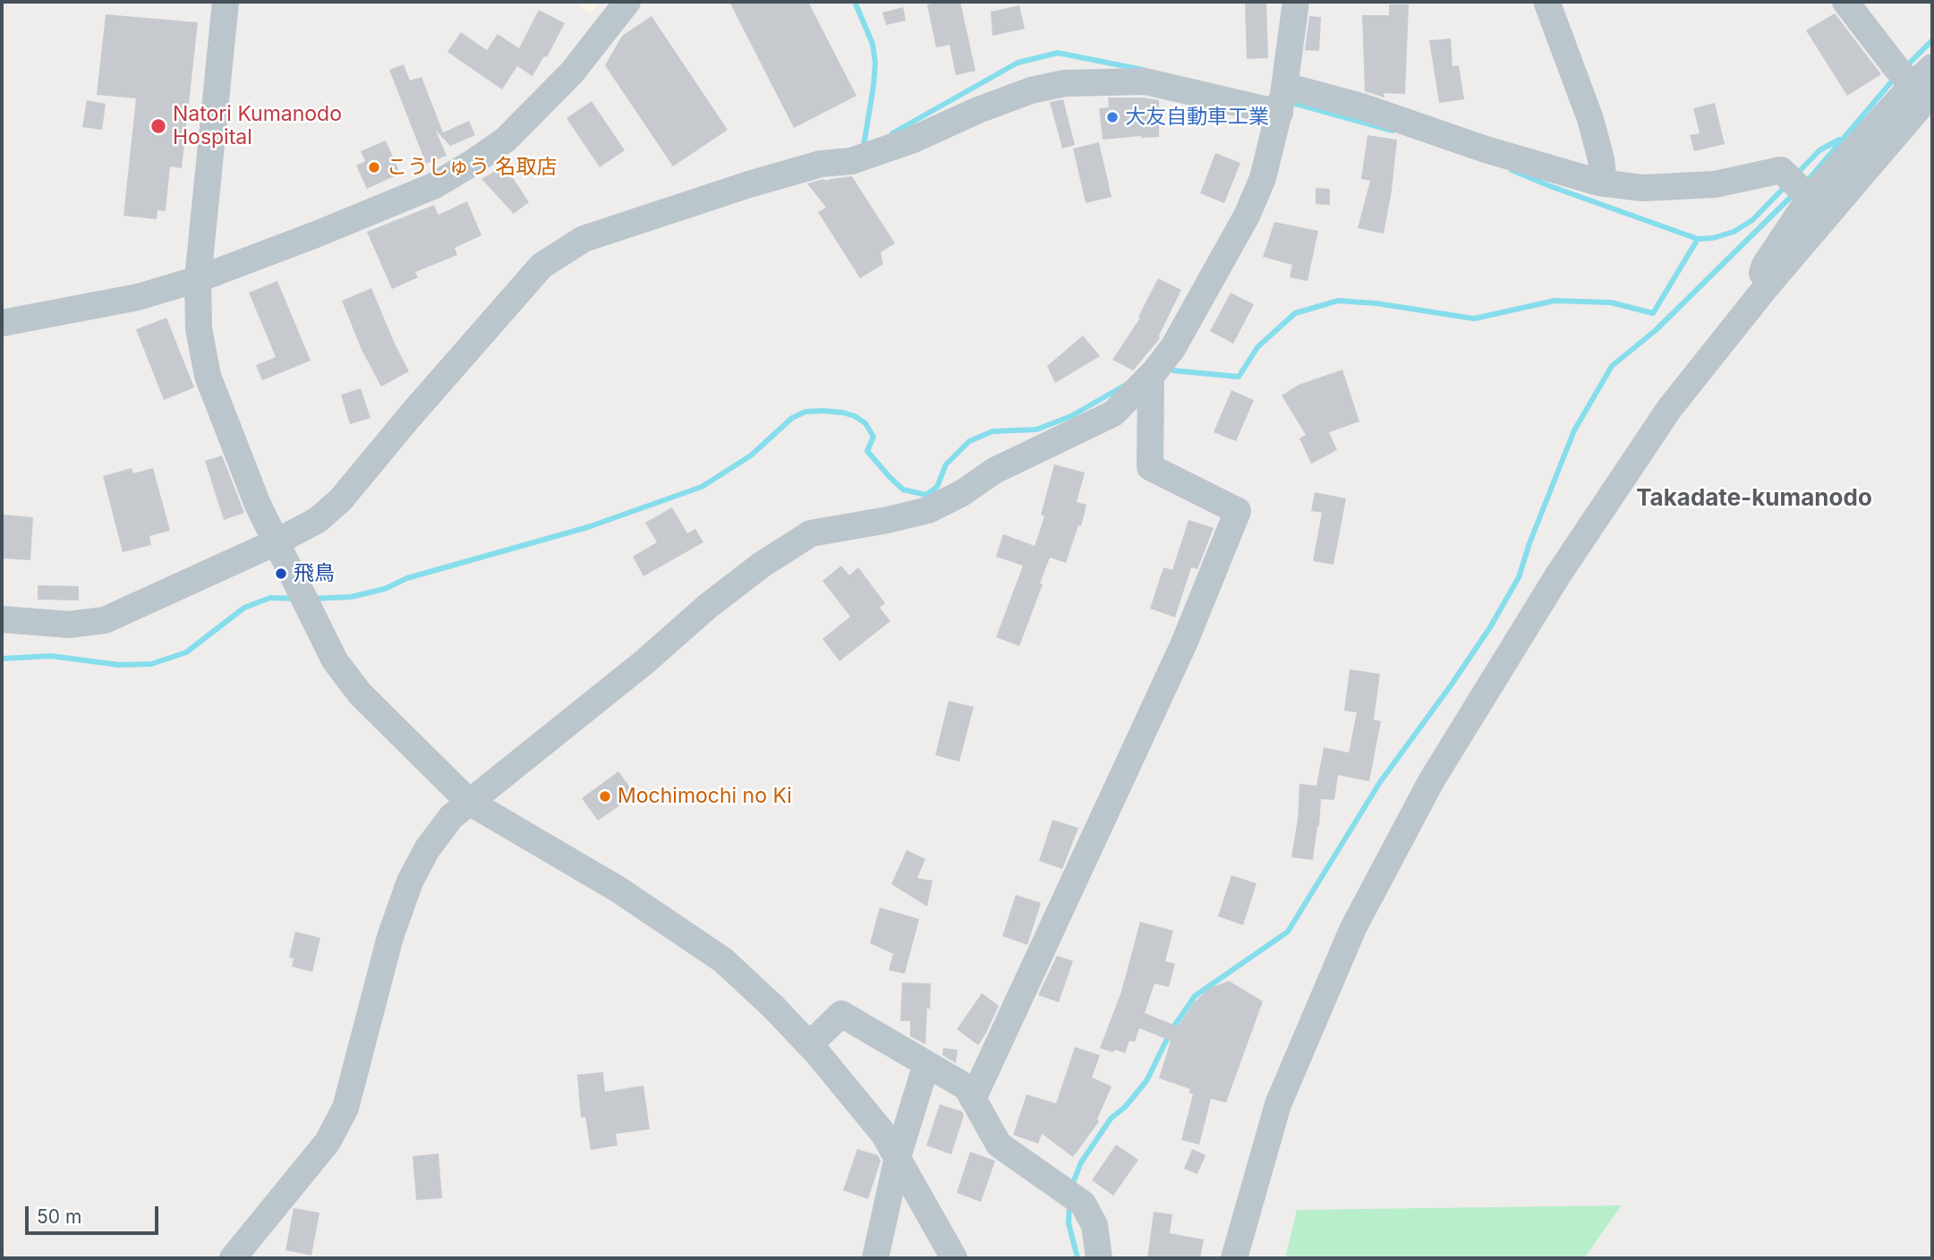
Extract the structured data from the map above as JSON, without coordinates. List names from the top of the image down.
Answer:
{
  "districts": ["Takadate-kumanodo"],
  "places": [
    "大友自動車工業",
    "Natori Kumanodo Hospital",
    "こうしゅう 名取店",
    "飛鳥",
    "Mochimochi no Ki"
  ],
  "scale_bar": "50 m"
}
